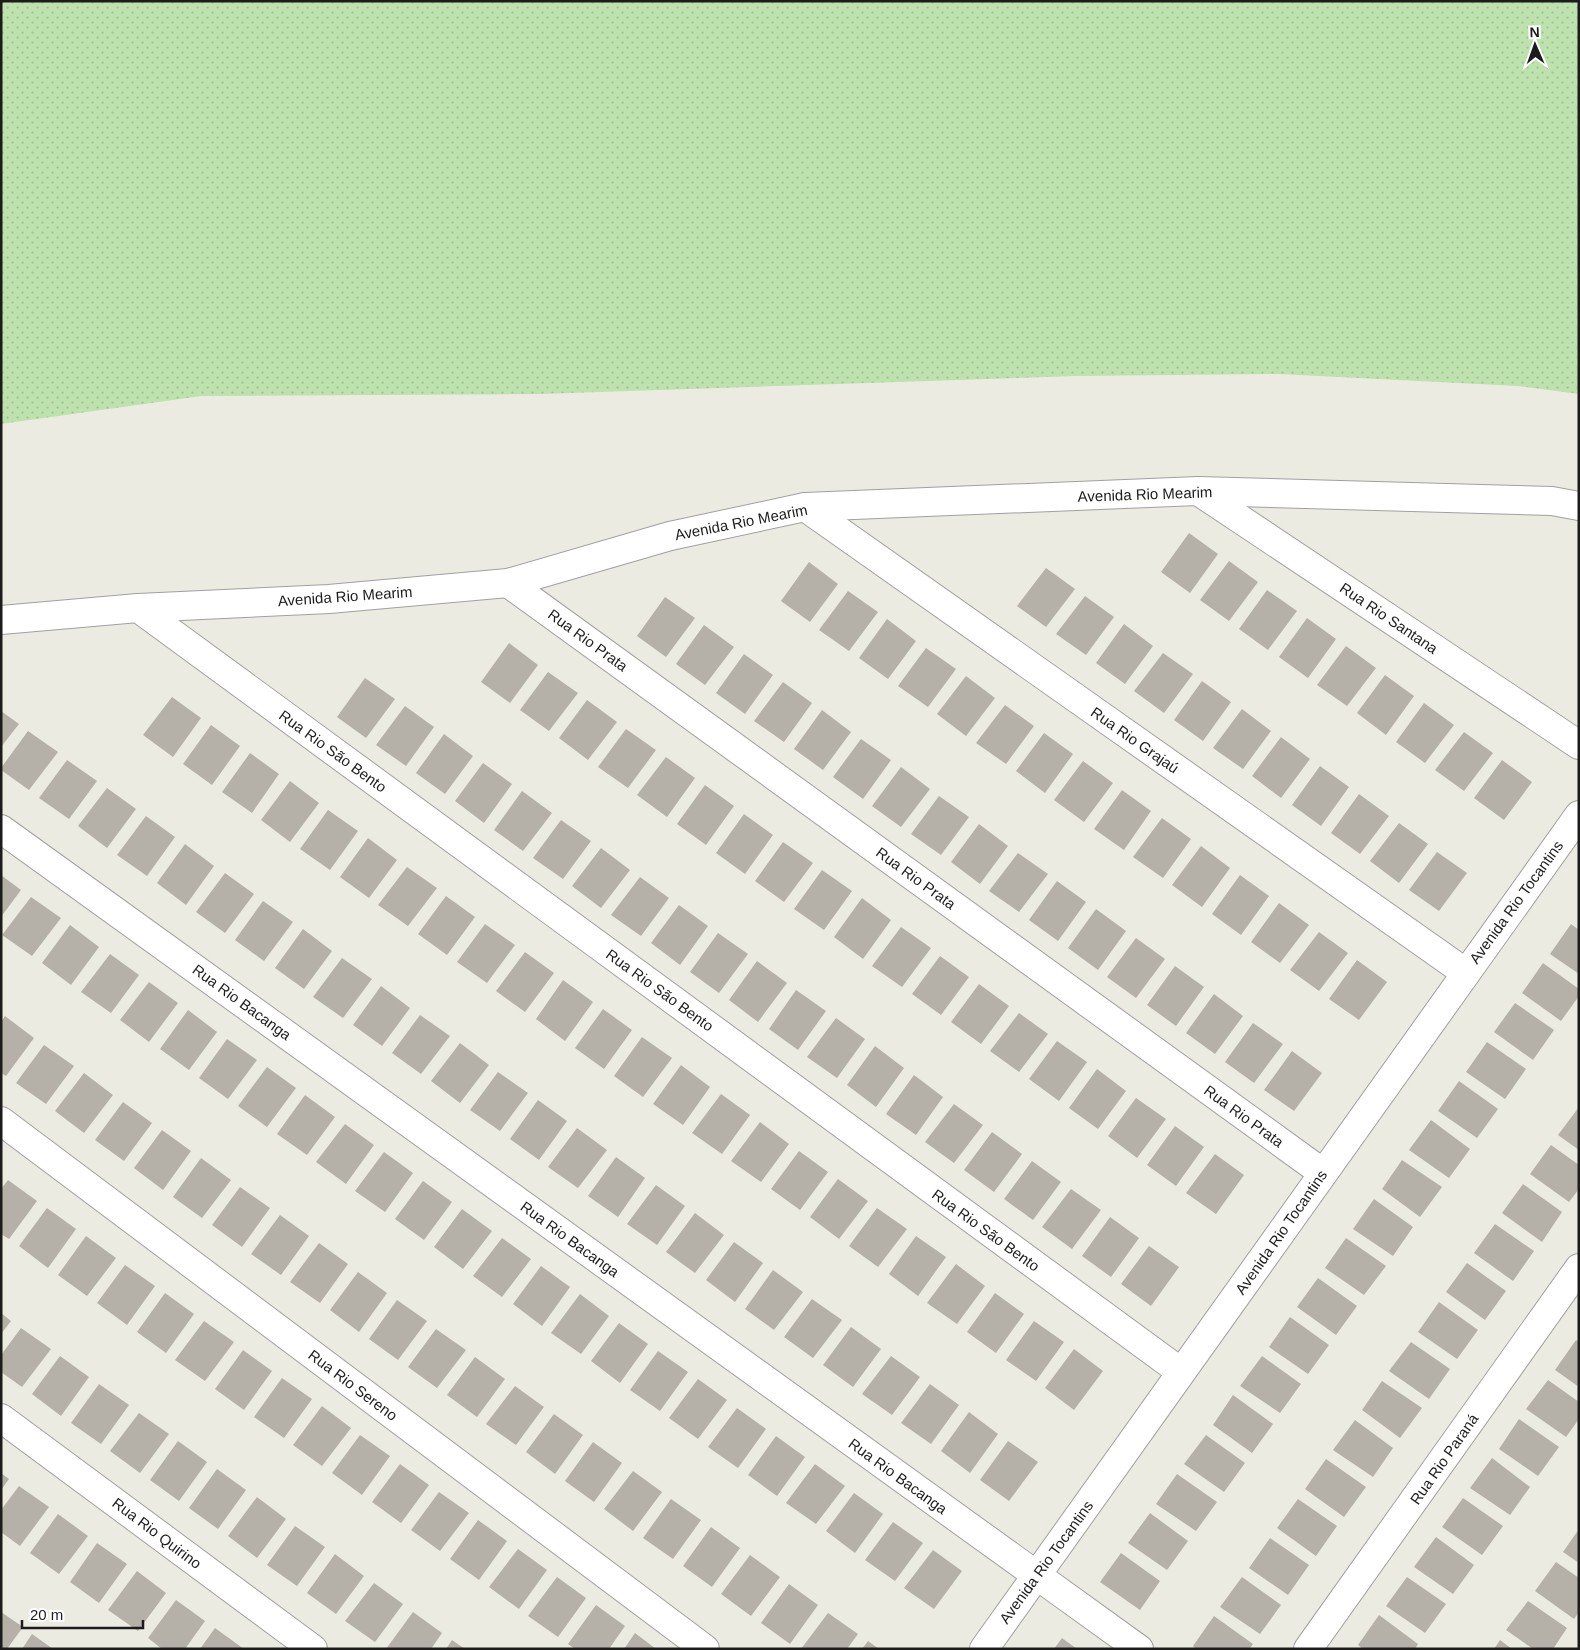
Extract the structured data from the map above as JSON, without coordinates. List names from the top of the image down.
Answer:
{
  "streets": {
    "street": [
      "Avenida Rio Mearim",
      "Rua Rio Santana",
      "Rua Rio Prata",
      "Rua Rio Grajaú",
      "Rua Rio São Bento",
      "Avenida Rio Tocantins",
      "Rua Rio Bacanga",
      "Rua Rio Sereno",
      "Rua Rio Paraná",
      "Rua Rio Quirino"
    ]
  },
  "crossings": [
    ["Avenida Rio Mearim", "Rua Rio Santana"],
    ["Avenida Rio Mearim", "Rua Rio Prata"],
    ["Avenida Rio Mearim", "Rua Rio Grajaú"],
    ["Avenida Rio Mearim", "Rua Rio São Bento"],
    ["Rua Rio Prata", "Avenida Rio Tocantins"],
    ["Rua Rio Grajaú", "Avenida Rio Tocantins"],
    ["Rua Rio São Bento", "Avenida Rio Tocantins"],
    ["Avenida Rio Tocantins", "Rua Rio Bacanga"]
  ],
  "scale_bar": "20 m",
  "north": "top"
}
